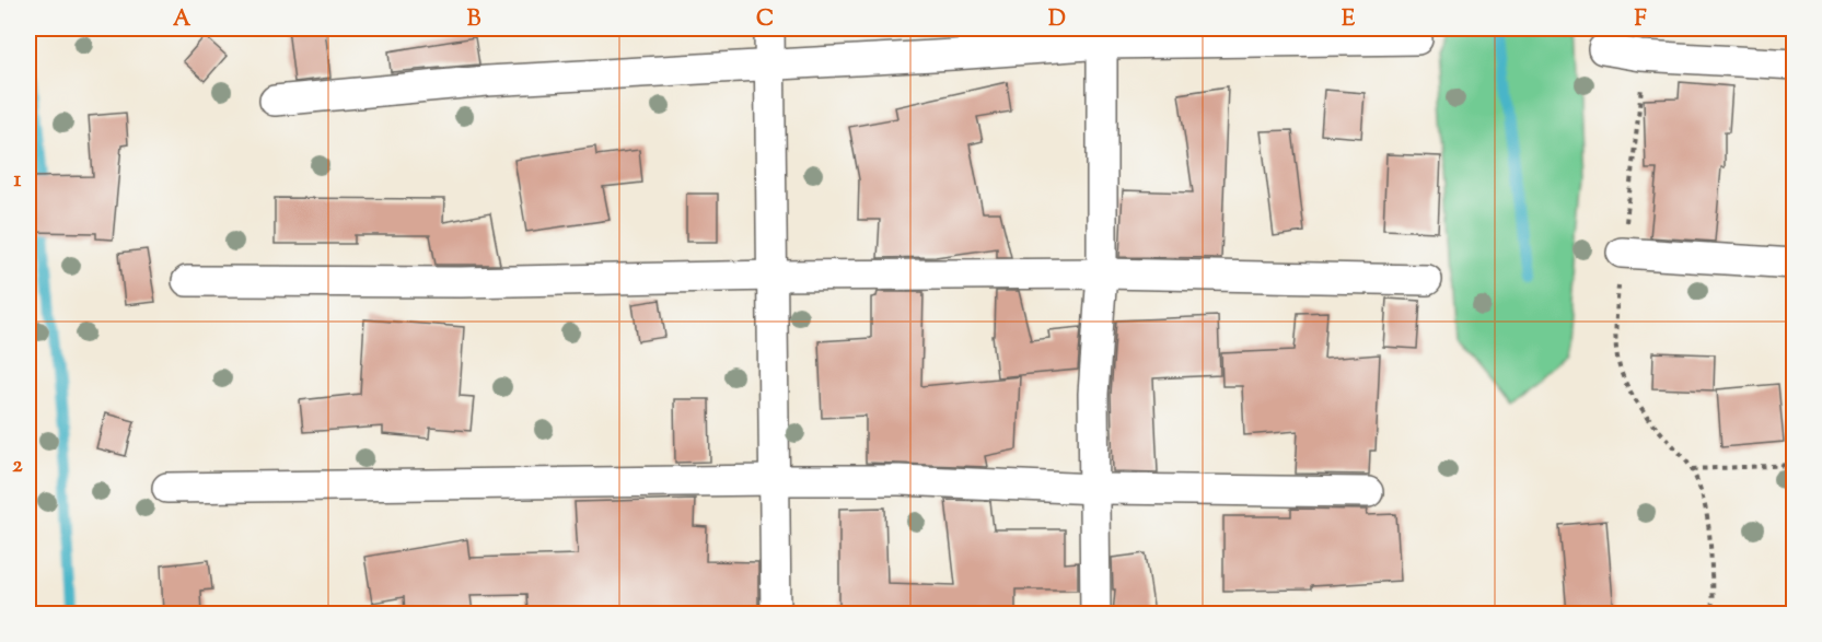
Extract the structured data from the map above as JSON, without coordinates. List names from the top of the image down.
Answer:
{
  "grid": {
    "columns": [
      "A",
      "B",
      "C",
      "D",
      "E",
      "F"
    ],
    "rows": ["1", "2"]
  }
}
